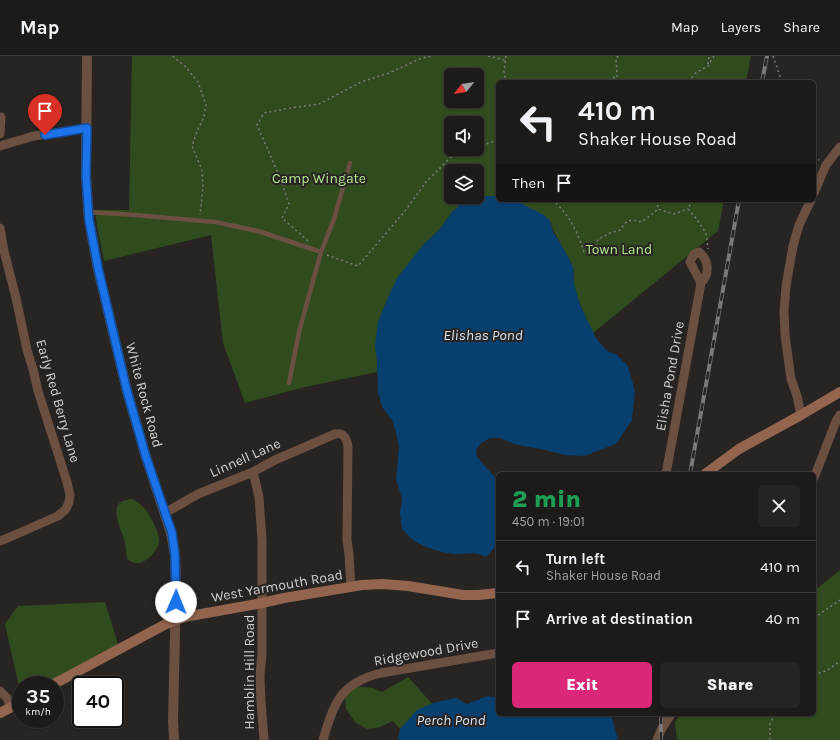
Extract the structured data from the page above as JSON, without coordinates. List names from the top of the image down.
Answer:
{
  "streets": {
    "main road": ["West Yarmouth Road"],
    "street": [
      "Elisha Pond Drive",
      "White Rock Road",
      "Early Red Berry Lane",
      "Linnell Lane",
      "Ridgewood Drive",
      "Hamblin Hill Road"
    ]
  },
  "crossings": [
    ["White Rock Road", "Linnell Lane"],
    ["White Rock Road", "West Yarmouth Road"],
    ["Linnell Lane", "West Yarmouth Road"],
    ["Linnell Lane", "Hamblin Hill Road"],
    ["West Yarmouth Road", "Hamblin Hill Road"]
  ],
  "water": ["Elishas Pond", "Perch Pond"],
  "parks": ["Camp Wingate", "Town Land"],
  "north": "bottom left",
  "page": {
    "header": "Map",
    "nav": ["Map", "Layers", "Share"],
    "turn": ["410 m", "Shaker House Road"],
    "then": "Then",
    "heading": ["2 min", "450 m · 19:01"],
    "list": [
      {
        "name": "Turn left",
        "note": "Shaker House Road",
        "value": "410 m"
      },
      {
        "name": "Arrive at destination",
        "value": "40 m"
      }
    ],
    "buttons": ["Exit", "Share"],
    "speed": "35 km/h",
    "limit": "40"
  }
}
